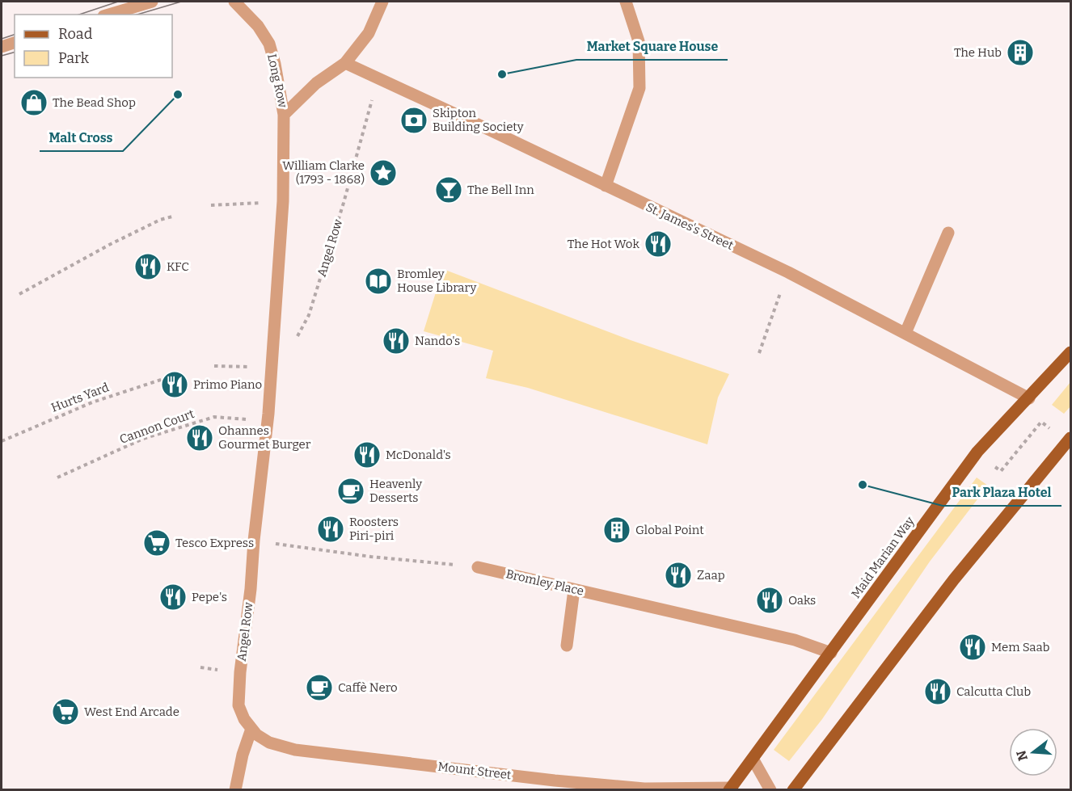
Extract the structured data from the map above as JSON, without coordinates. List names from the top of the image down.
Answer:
{
  "streets": {
    "main road": ["Maid Marian Way"],
    "street": [
      "Long Row",
      "St. James's Street",
      "Angel Row",
      "Bromley Place",
      "Mount Street"
    ],
    "path": ["Hurts Yard", "Cannon Court"]
  },
  "crossings": [
    ["Long Row", "Angel Row"],
    ["St. James's Street", "Angel Row"],
    ["St. James's Street", "Maid Marian Way"],
    ["Angel Row", "Cannon Court"],
    ["Angel Row", "Mount Street"],
    ["Maid Marian Way", "Bromley Place"],
    ["Maid Marian Way", "Mount Street"]
  ],
  "places": {
    "building": ["The Hub", "Global Point"],
    "other": ["Market Square House", "Malt Cross", "Park Plaza Hotel"],
    "shop": ["The Bead Shop"],
    "bank": ["Skipton Building Society"],
    "place": ["William Clarke (1793 - 1868)"],
    "bar": ["The Bell Inn"],
    "restaurant": [
      "The Hot Wok",
      "KFC",
      "Nando's",
      "Primo Piano",
      "Ohannes Gourmet Burger",
      "McDonald's",
      "Roosters Piri-piri",
      "Zaap",
      "Pepe's",
      "Oaks",
      "Mem Saab",
      "Calcutta Club"
    ],
    "library": ["Bromley House Library"],
    "cafe": ["Heavenly Desserts", "Caffè Nero"],
    "supermarket": ["Tesco Express", "West End Arcade"]
  },
  "legend": ["Road", "Park"],
  "north": "left"
}
